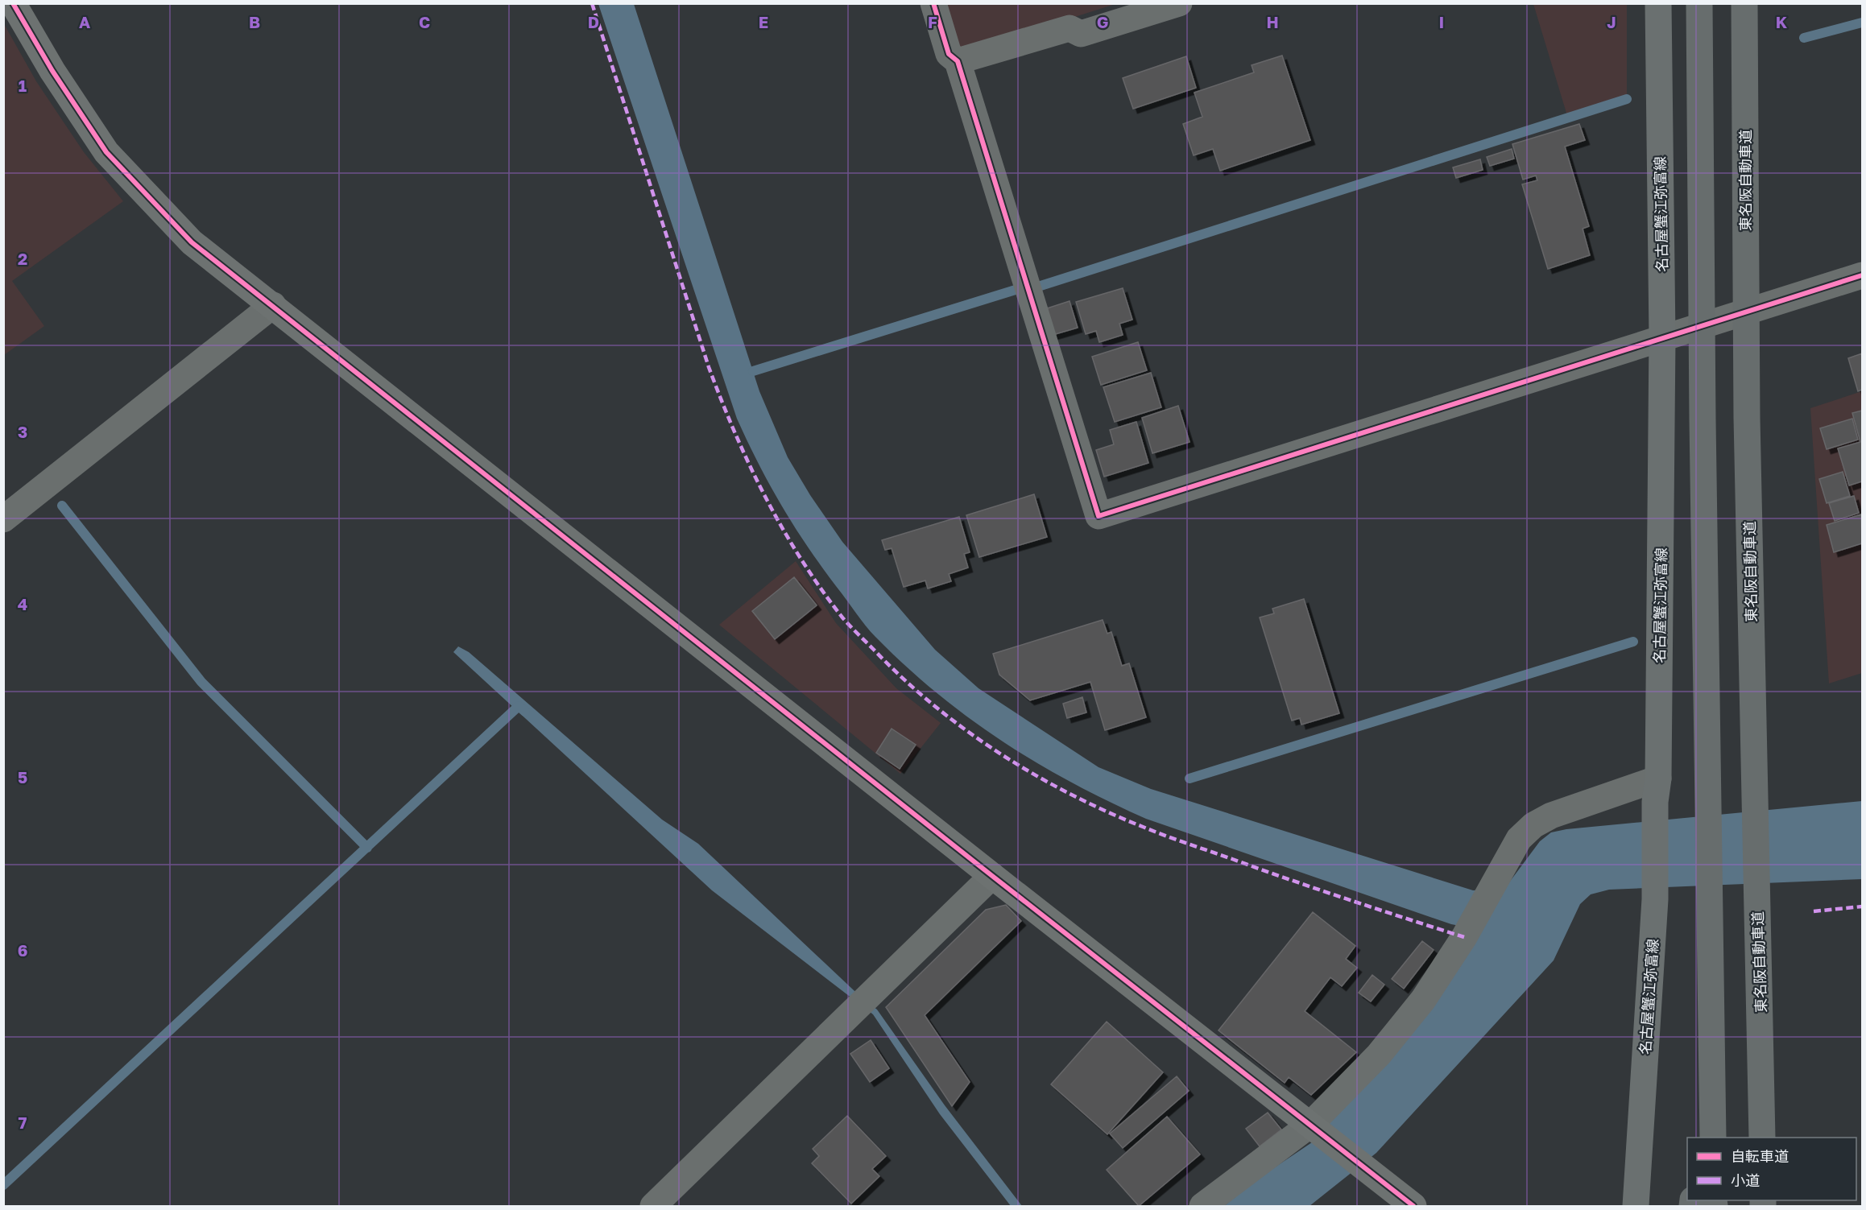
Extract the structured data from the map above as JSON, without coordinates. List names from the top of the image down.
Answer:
{
  "streets": {
    "highway": ["東名阪自動車道"],
    "main road": ["名古屋蟹江弥富線"]
  },
  "legend": ["自転車道", "小道"],
  "grid": {
    "columns": [
      "A",
      "B",
      "C",
      "D",
      "E",
      "F",
      "G",
      "H",
      "I",
      "J",
      "K"
    ],
    "rows": [
      "1",
      "2",
      "3",
      "4",
      "5",
      "6",
      "7"
    ]
  }
}
